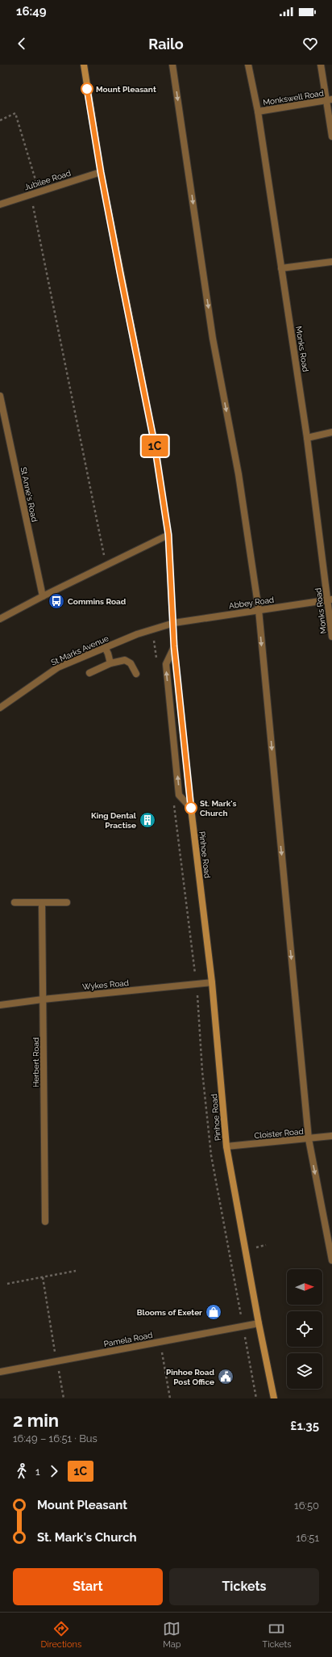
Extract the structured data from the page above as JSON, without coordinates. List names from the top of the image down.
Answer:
{
  "streets": {
    "main road": ["Pinhoe Road"],
    "street": [
      "Monkswell Road",
      "Jubilee Road",
      "Monks Road",
      "St Anne's Road",
      "Abbey Road",
      "St Marks Avenue",
      "Wykes Road",
      "Herbert Road",
      "Cloister Road",
      "Pamela Road"
    ]
  },
  "crossings": [
    ["Monkswell Road", "Monks Road"],
    ["Jubilee Road", "Pinhoe Road"],
    ["Monks Road", "Abbey Road"],
    ["Abbey Road", "St Marks Avenue"],
    ["Abbey Road", "Pinhoe Road"],
    ["St Marks Avenue", "Pinhoe Road"],
    ["Pinhoe Road", "Wykes Road"],
    ["Pinhoe Road", "Cloister Road"],
    ["Pinhoe Road", "Pamela Road"],
    ["Wykes Road", "Herbert Road"]
  ],
  "places": {
    "other": ["Mount Pleasant", "St. Mark's Church"],
    "bus stop": ["Commins Road"],
    "building": ["King Dental Practise"],
    "shop": ["Blooms of Exeter"],
    "public building": ["Pinhoe Road Post Office"]
  },
  "lines": ["bus line 1C"],
  "north": "right",
  "page": {
    "status": "16:49",
    "header": "Railo",
    "on_map": "1C",
    "heading": ["2 min", "16:49 – 16:51 · Bus", "£1.35"],
    "legs": ["1", "1C"],
    "list": [
      {
        "name": "Mount Pleasant",
        "value": "16:50"
      },
      {
        "name": "St. Mark's Church",
        "value": "16:51"
      }
    ],
    "buttons": ["Start", "Tickets"],
    "tabs": ["Directions", "Map", "Tickets"]
  }
}
